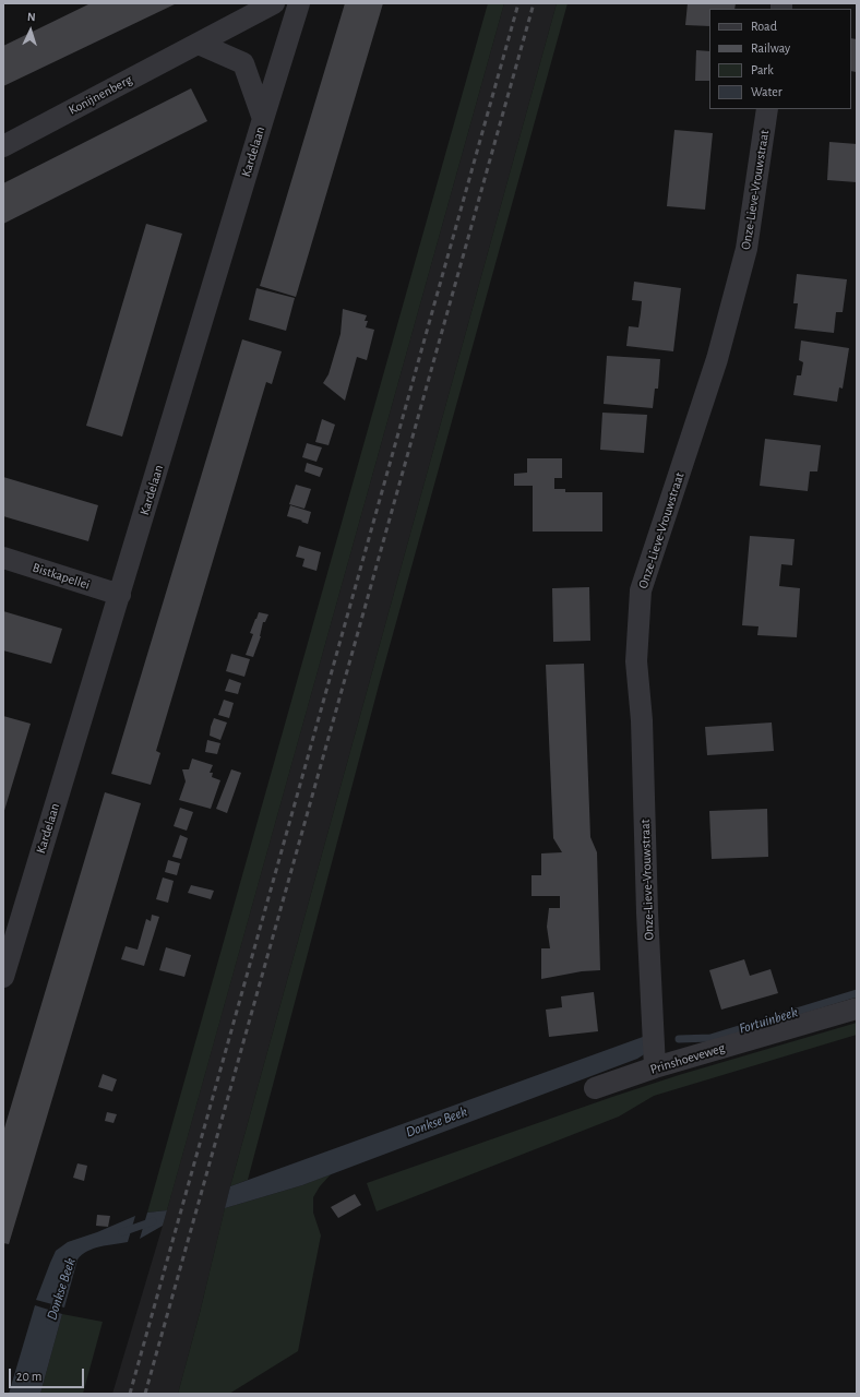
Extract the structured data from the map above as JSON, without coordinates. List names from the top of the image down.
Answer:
{
  "streets": {
    "street": [
      "Konijnenberg",
      "Kardelaan",
      "Onze-Lieve-Vrouwstraat",
      "Bistkapellei",
      "Prinshoeveweg"
    ]
  },
  "crossings": [
    ["Kardelaan", "Bistkapellei"],
    ["Onze-Lieve-Vrouwstraat", "Prinshoeveweg"]
  ],
  "water": ["Fortuinbeek", "Donkse Beek"],
  "legend": [
    "Road",
    "Railway",
    "Park",
    "Water"
  ],
  "scale_bar": "20 m",
  "north": "top"
}
